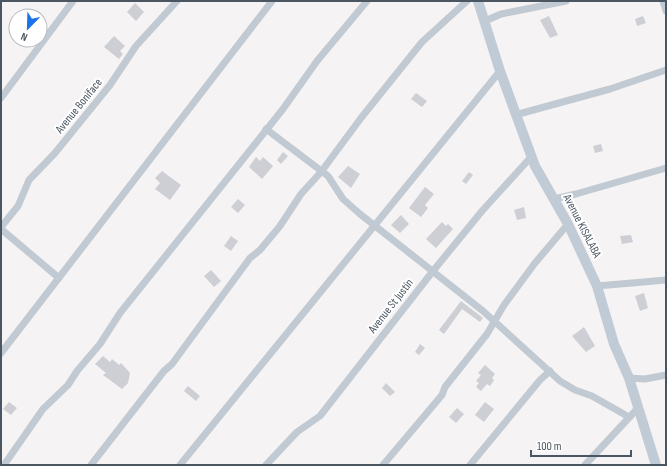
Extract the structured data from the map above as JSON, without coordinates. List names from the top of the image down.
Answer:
{
  "streets": {
    "street": ["Avenue Boniface", "Avenue KISALABA", "Avenue St Justin"]
  },
  "crossings": [
    ["Avenue KISALABA", "Avenue St Justin"]
  ],
  "scale_bar": "100 m",
  "north": "bottom left"
}
